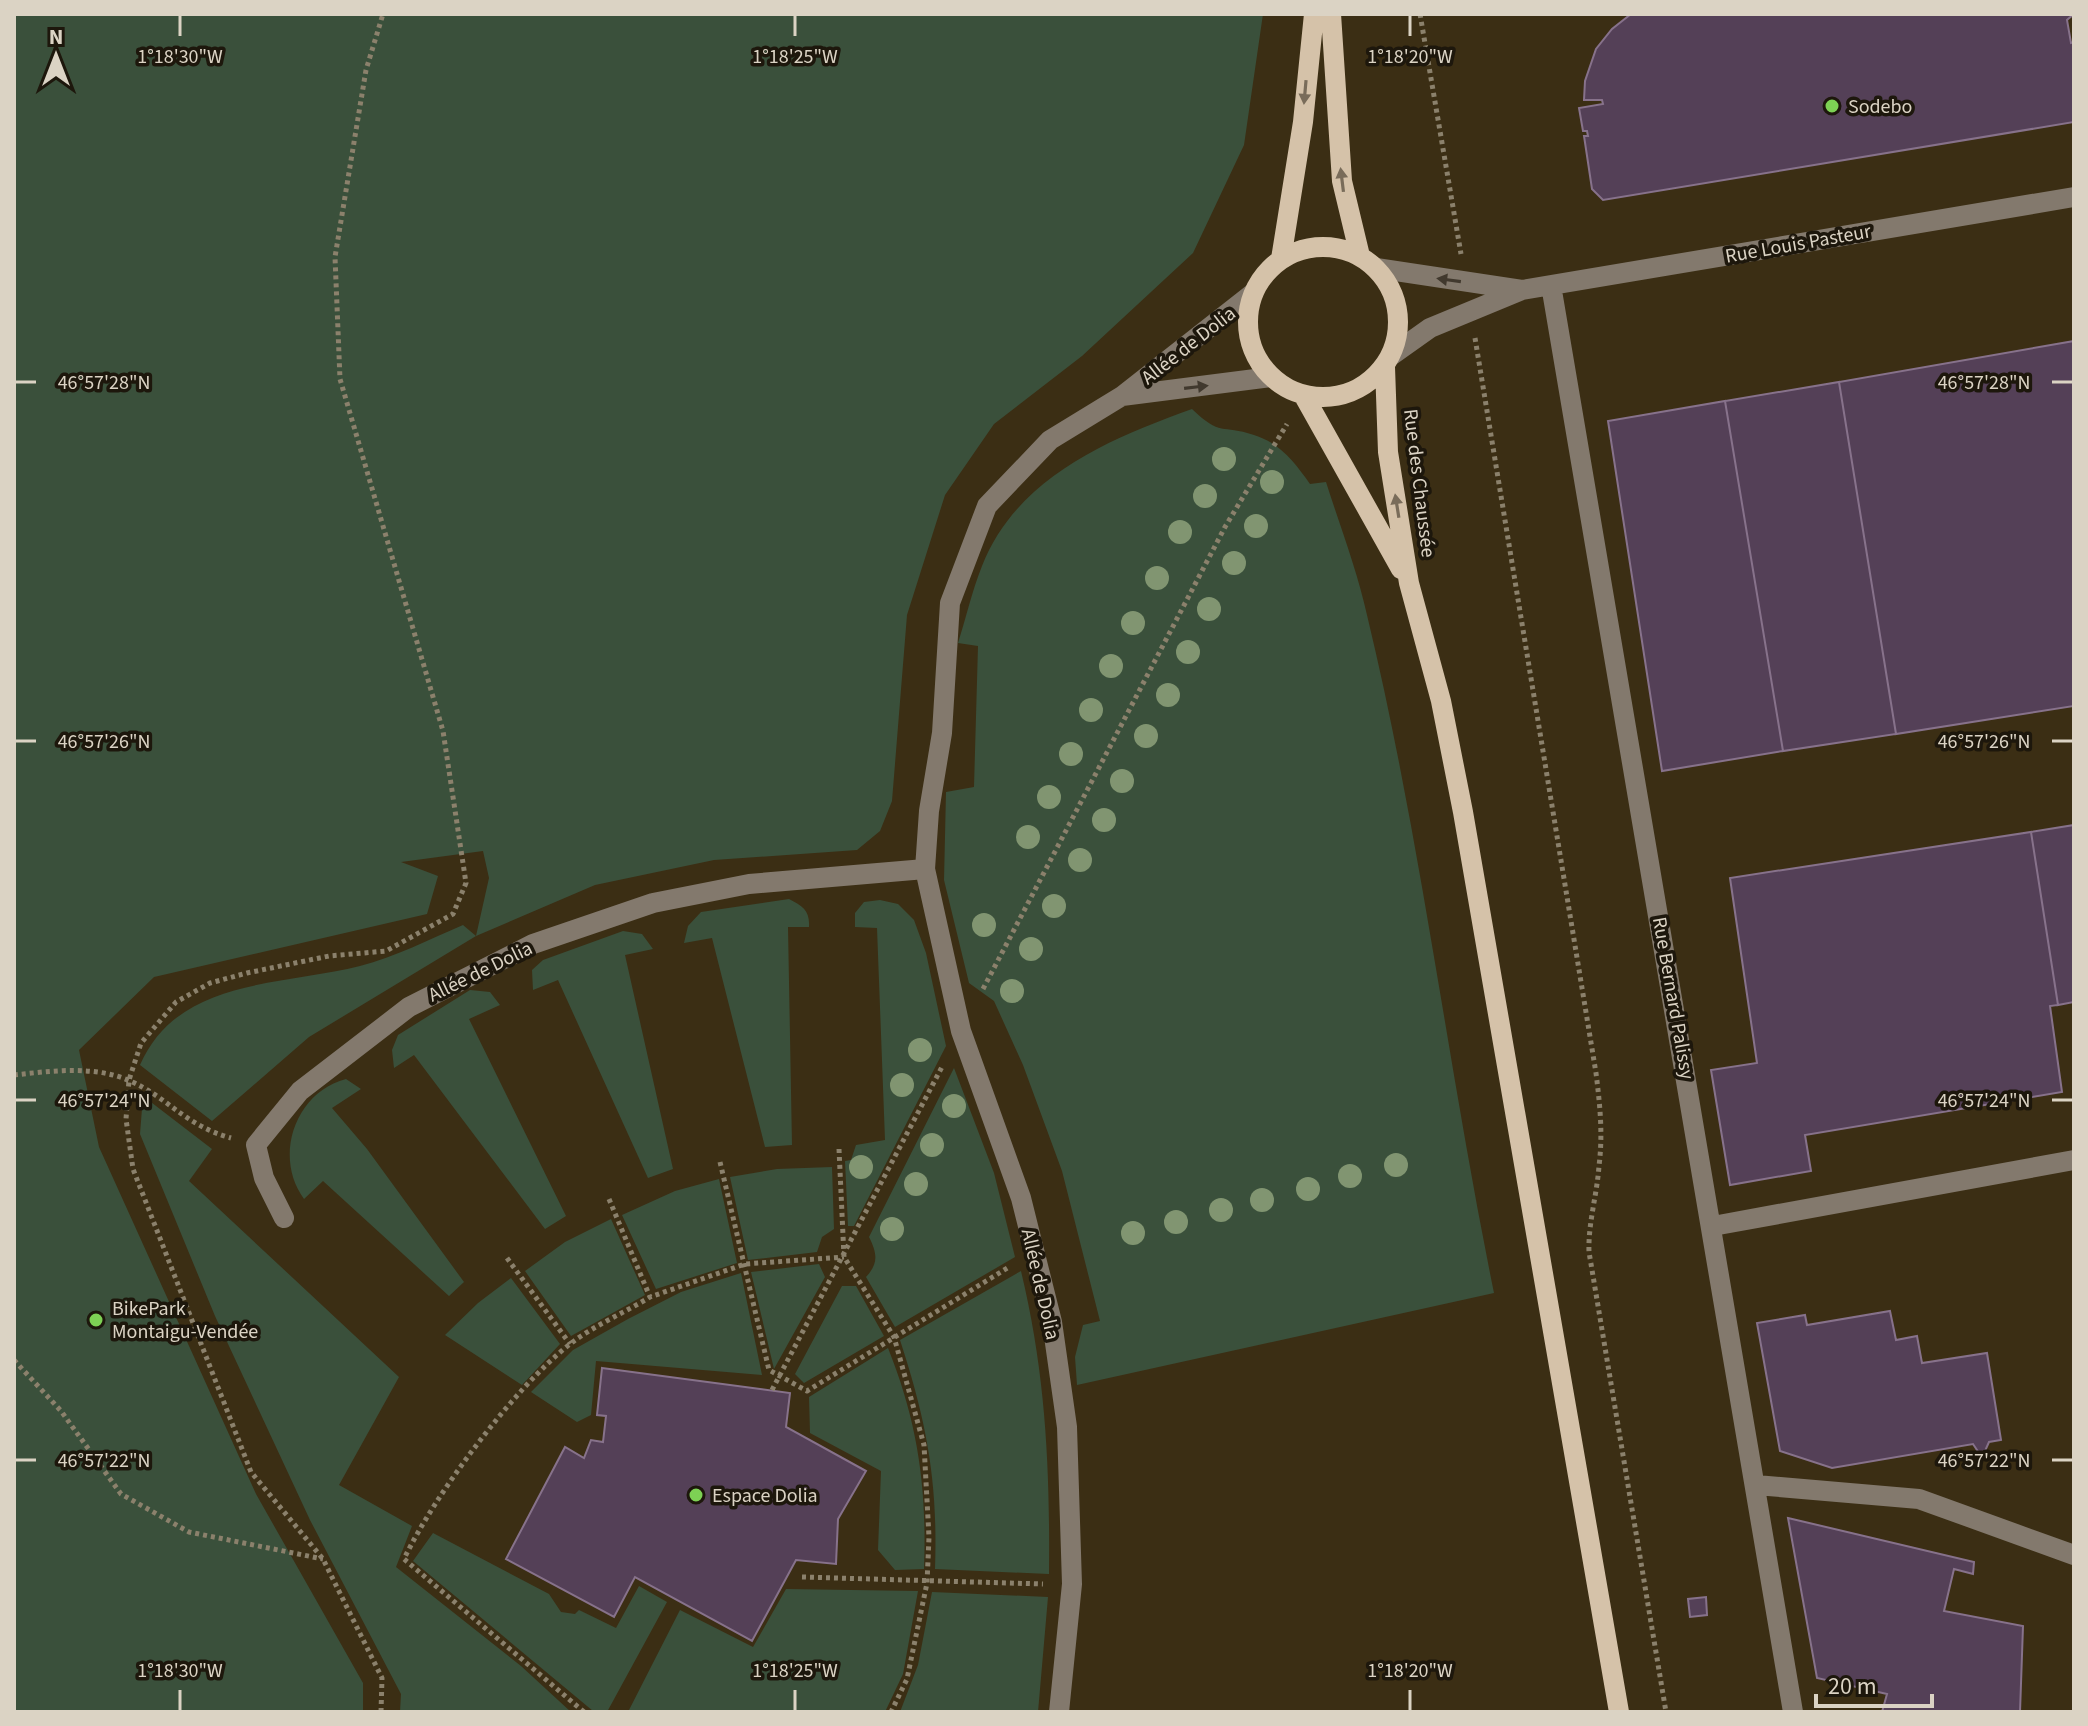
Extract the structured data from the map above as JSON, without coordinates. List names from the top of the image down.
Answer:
{
  "streets": {
    "main road": ["Rue des Chaussée"],
    "street": ["Rue Louis Pasteur", "Allée de Dolia", "Rue Bernard Palissy"]
  },
  "crossings": [
    ["Rue Louis Pasteur", "Allée de Dolia"],
    ["Rue Louis Pasteur", "Rue des Chaussée"],
    ["Rue Louis Pasteur", "Rue Bernard Palissy"],
    ["Allée de Dolia", "Rue des Chaussée"]
  ],
  "places": ["Sodebo", "BikePark Montaigu-Vendée", "Espace Dolia"],
  "scale_bar": "20 m",
  "north": "top",
  "coordinates": [
    "1°18'30\"W",
    "1°18'25\"W",
    "1°18'20\"W",
    "46°57'28\"N",
    "46°57'26\"N",
    "46°57'24\"N",
    "46°57'22\"N"
  ]
}
